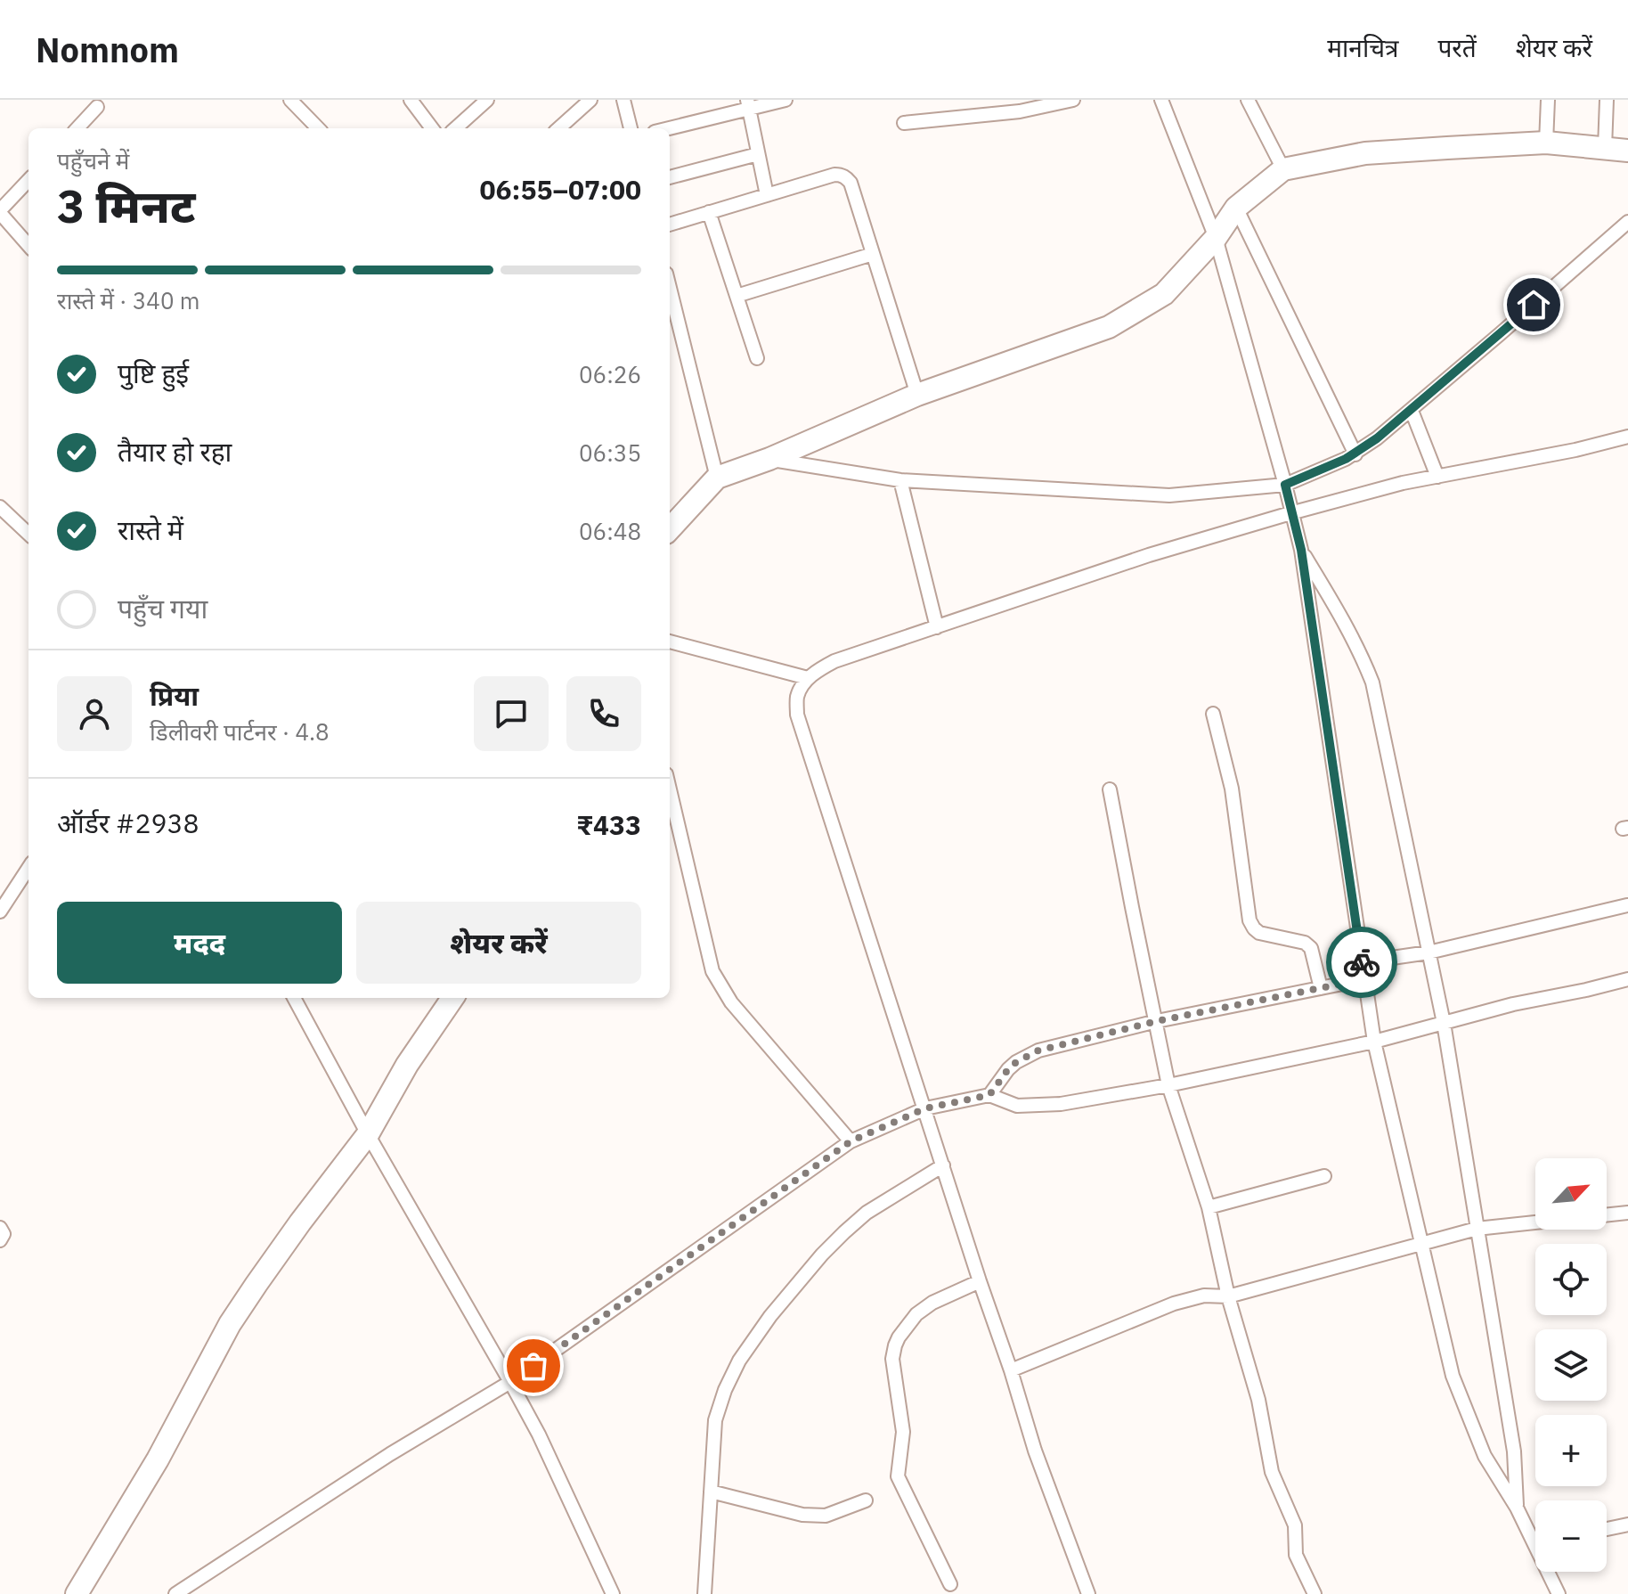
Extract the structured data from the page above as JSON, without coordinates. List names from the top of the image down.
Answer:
{
  "north": "top right",
  "page": {
    "header": "Nomnom",
    "nav": ["मानचित्र", "परतें", "शेयर करें"],
    "heading": ["3 मिनट", "पहुँचने में", "06:55–07:00"],
    "panel": [
      "प्रिया",
      "डिलीवरी पार्टनर · 4.8",
      "ऑर्डर #2938",
      "₹433"
    ],
    "bar": "रास्ते में · 340 m",
    "list": [
      ["पुष्टि हुई", "06:26"],
      ["तैयार हो रहा", "06:35"],
      ["रास्ते में", "06:48"],
      "पहुँच गया"
    ],
    "buttons": ["मदद", "शेयर करें"],
    "map_buttons": ["+", "−"]
  }
}
